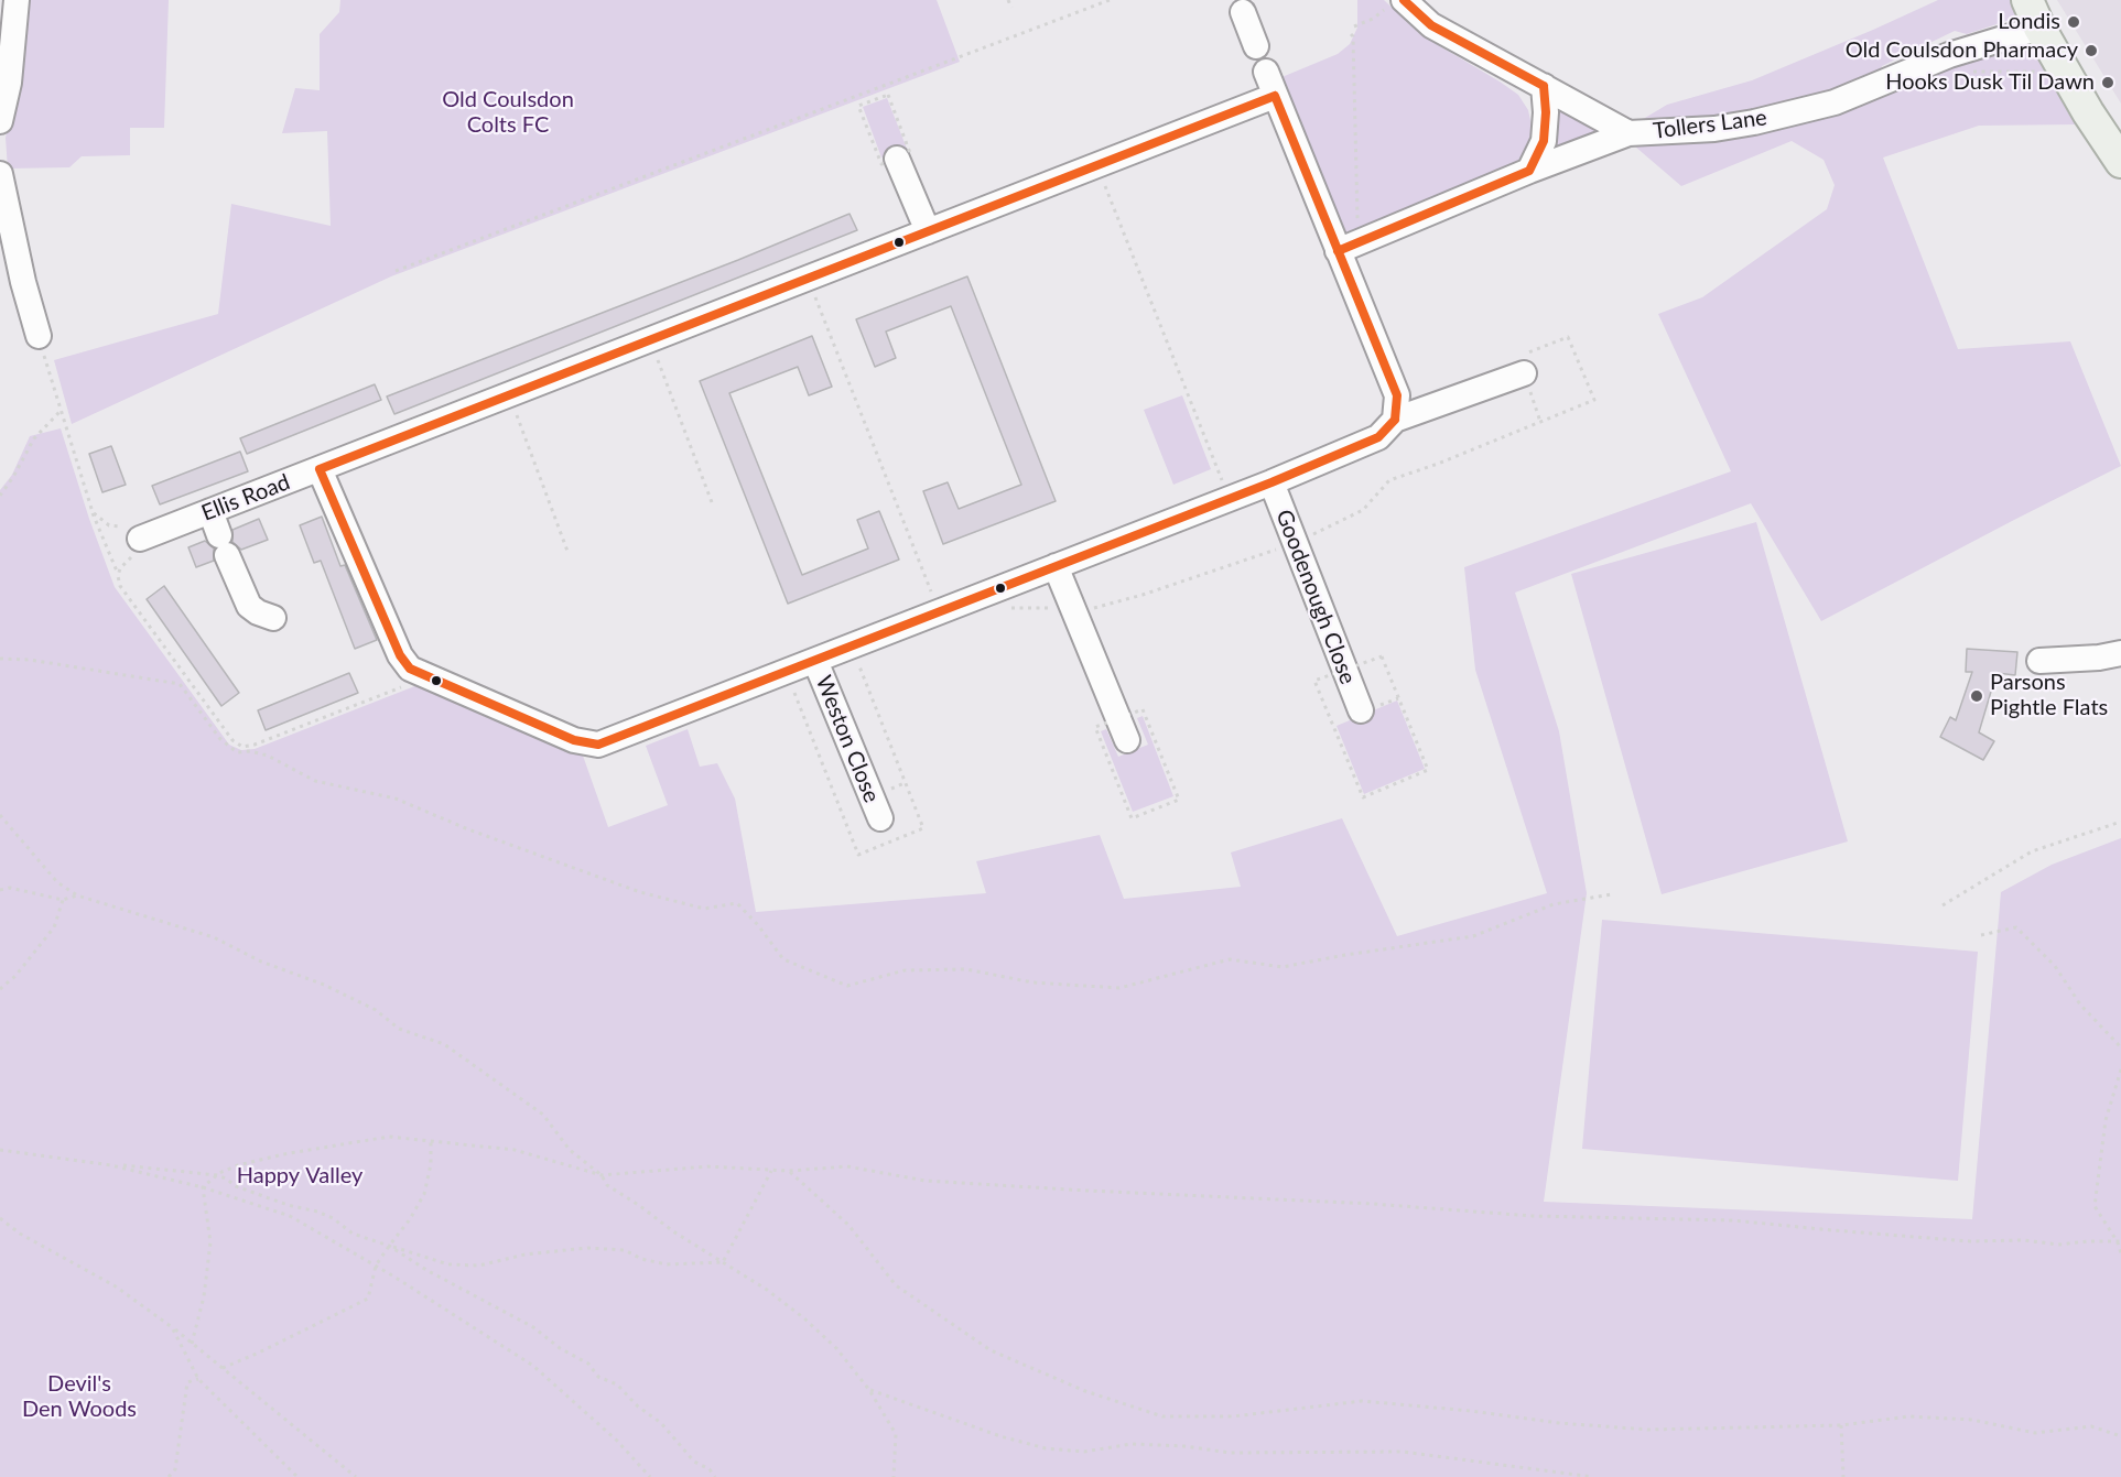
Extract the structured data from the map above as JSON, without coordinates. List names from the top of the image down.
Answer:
{
  "streets": {
    "street": [
      "Tollers Lane",
      "Ellis Road",
      "Goodenough Close",
      "Weston Close"
    ]
  },
  "parks": ["Old Coulsdon Colts FC", "Happy Valley", "Devil's Den Woods"],
  "places": [
    "Londis",
    "Old Coulsdon Pharmacy",
    "Hooks Dusk Til Dawn",
    "Parsons Pightle Flats"
  ]
}
